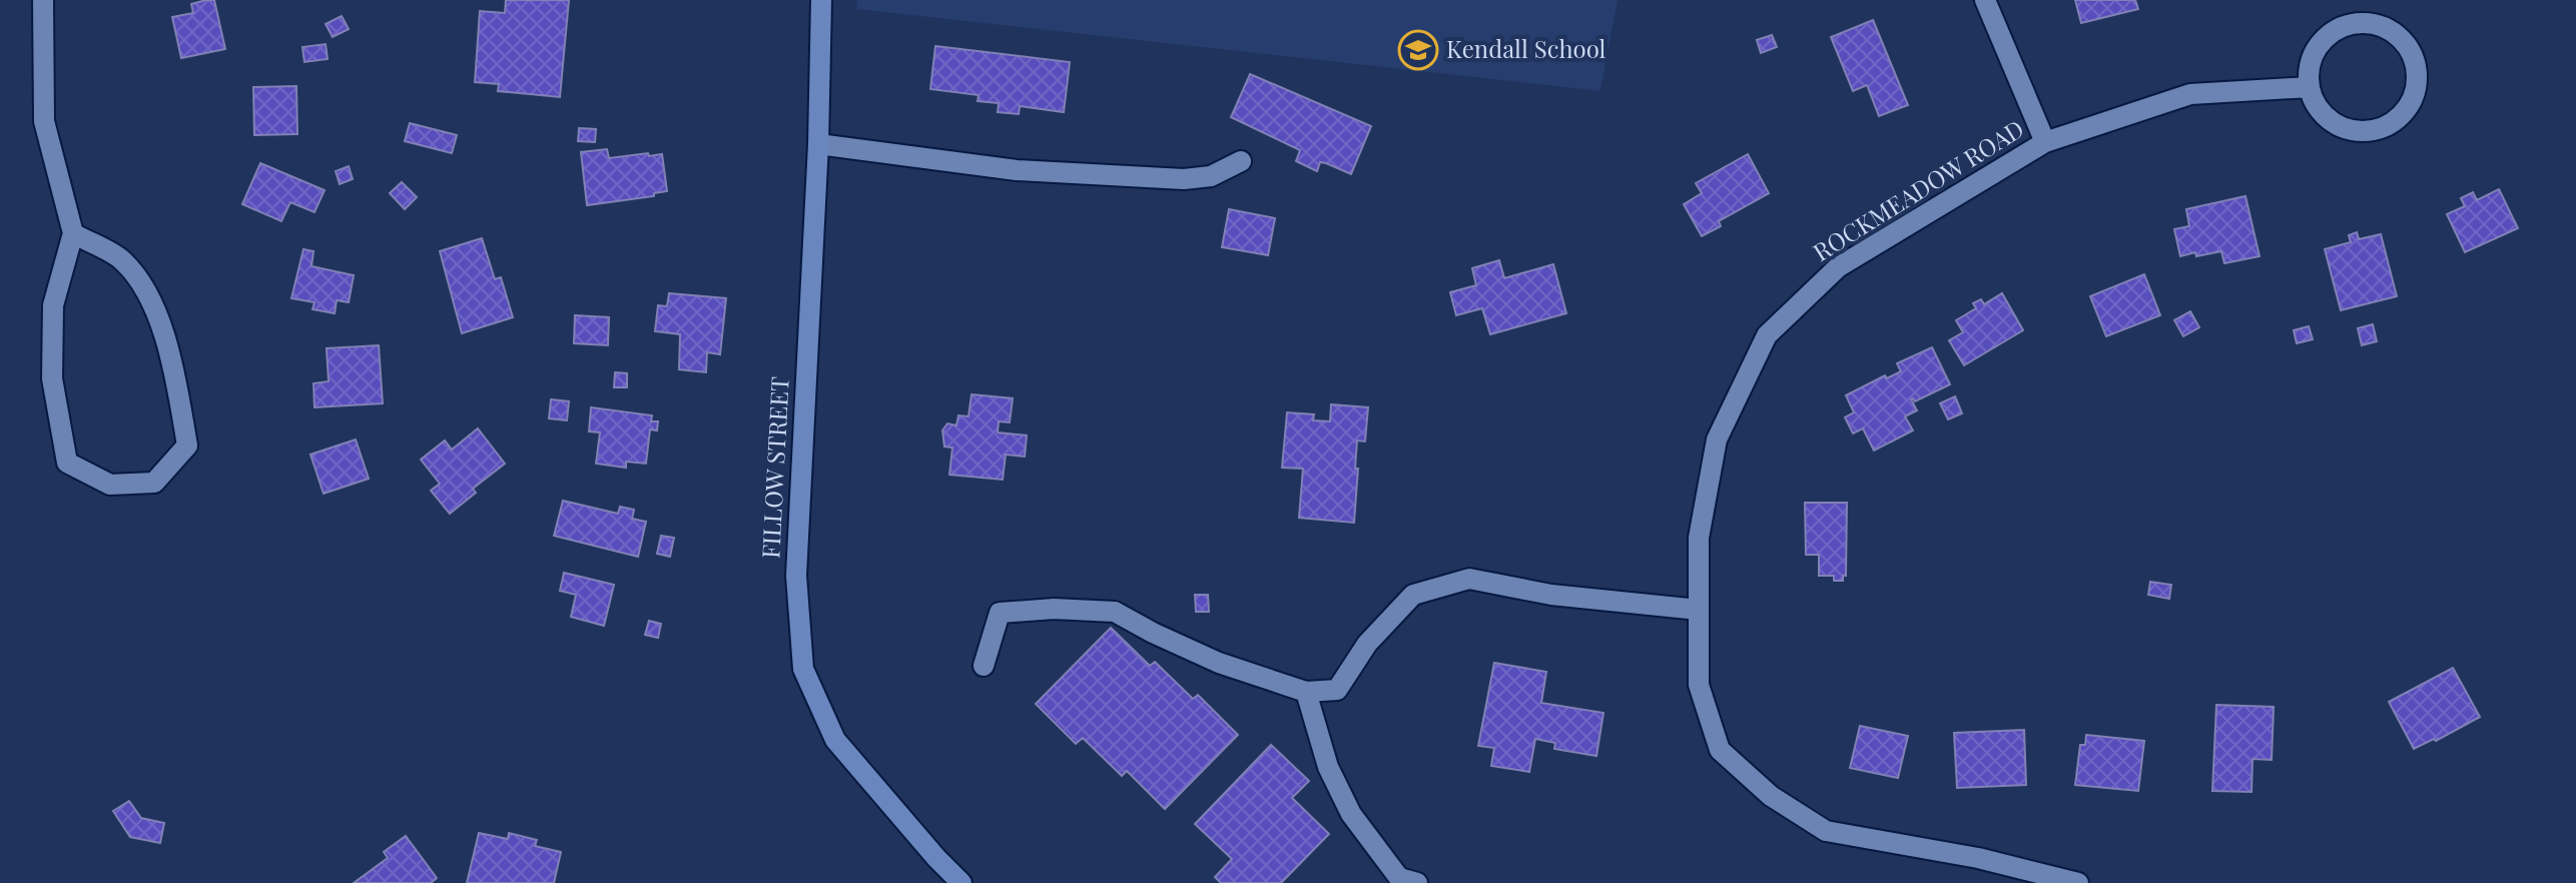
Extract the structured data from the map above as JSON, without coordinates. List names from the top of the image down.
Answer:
{
  "streets": {
    "street": ["ROCKMEADOW ROAD", "FILLOW STREET"]
  },
  "places": {
    "school or university": ["Kendall School"]
  }
}
